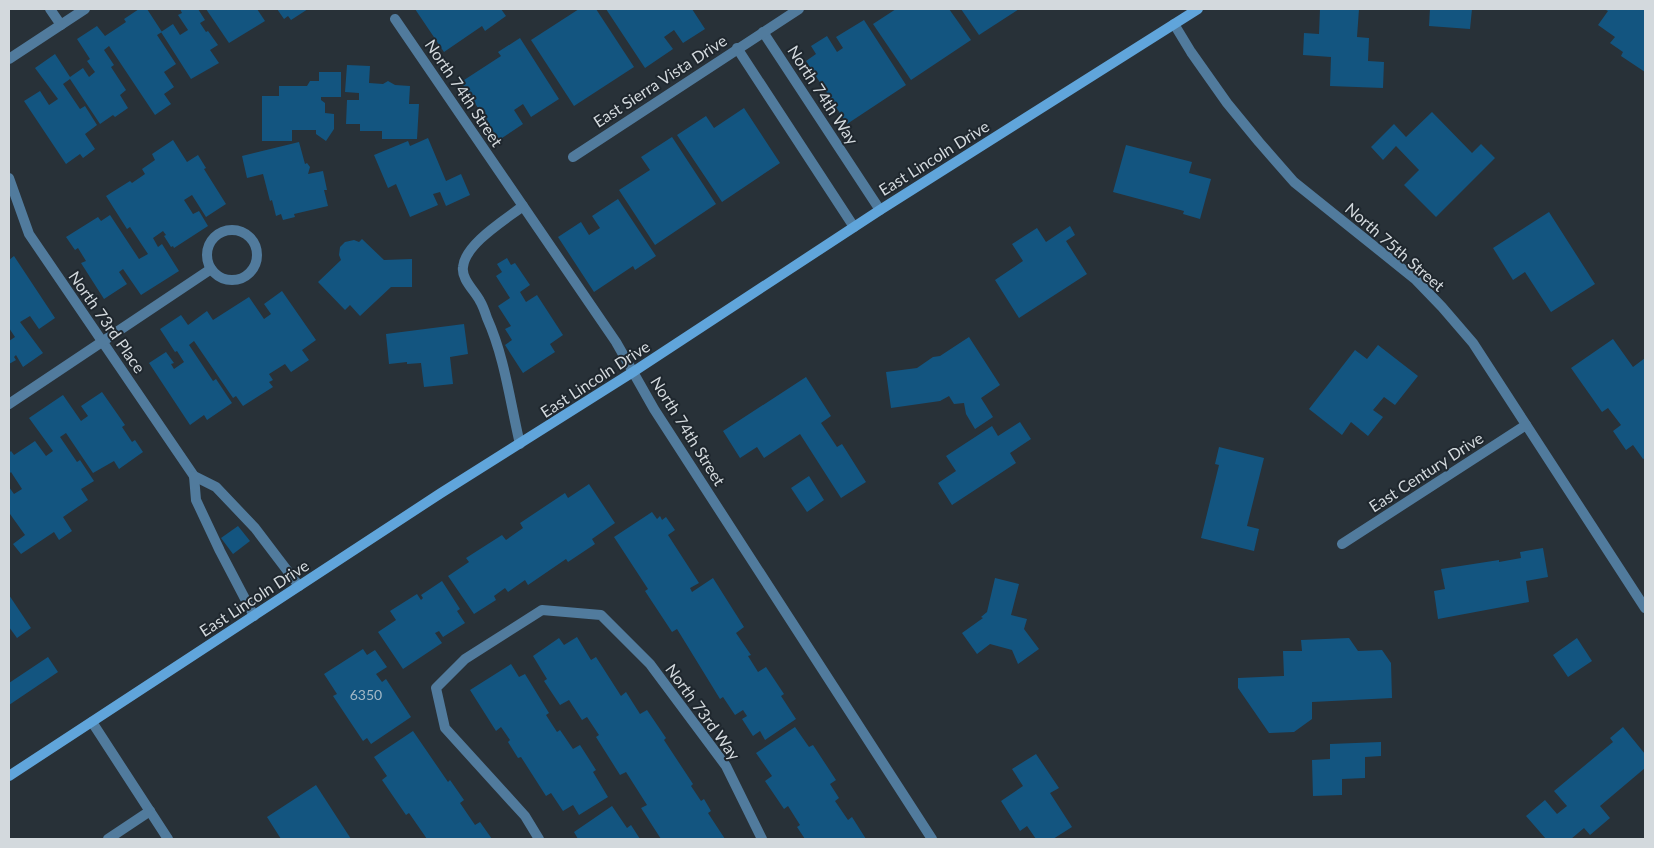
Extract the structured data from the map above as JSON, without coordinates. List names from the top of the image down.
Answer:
{
  "streets": {
    "main road": ["East Lincoln Drive"],
    "street": [
      "East Sierra Vista Drive",
      "North 74th Street",
      "North 74th Way",
      "North 75th Street",
      "North 73rd Place",
      "East Century Drive",
      "North 73rd Way"
    ]
  },
  "crossings": [
    ["East Sierra Vista Drive", "North 74th Way"],
    ["North 74th Street", "East Lincoln Drive"],
    ["North 74th Way", "East Lincoln Drive"],
    ["East Lincoln Drive", "North 75th Street"],
    ["East Lincoln Drive", "North 73rd Place"],
    ["North 75th Street", "East Century Drive"]
  ],
  "house_numbers": ["6350"]
}
